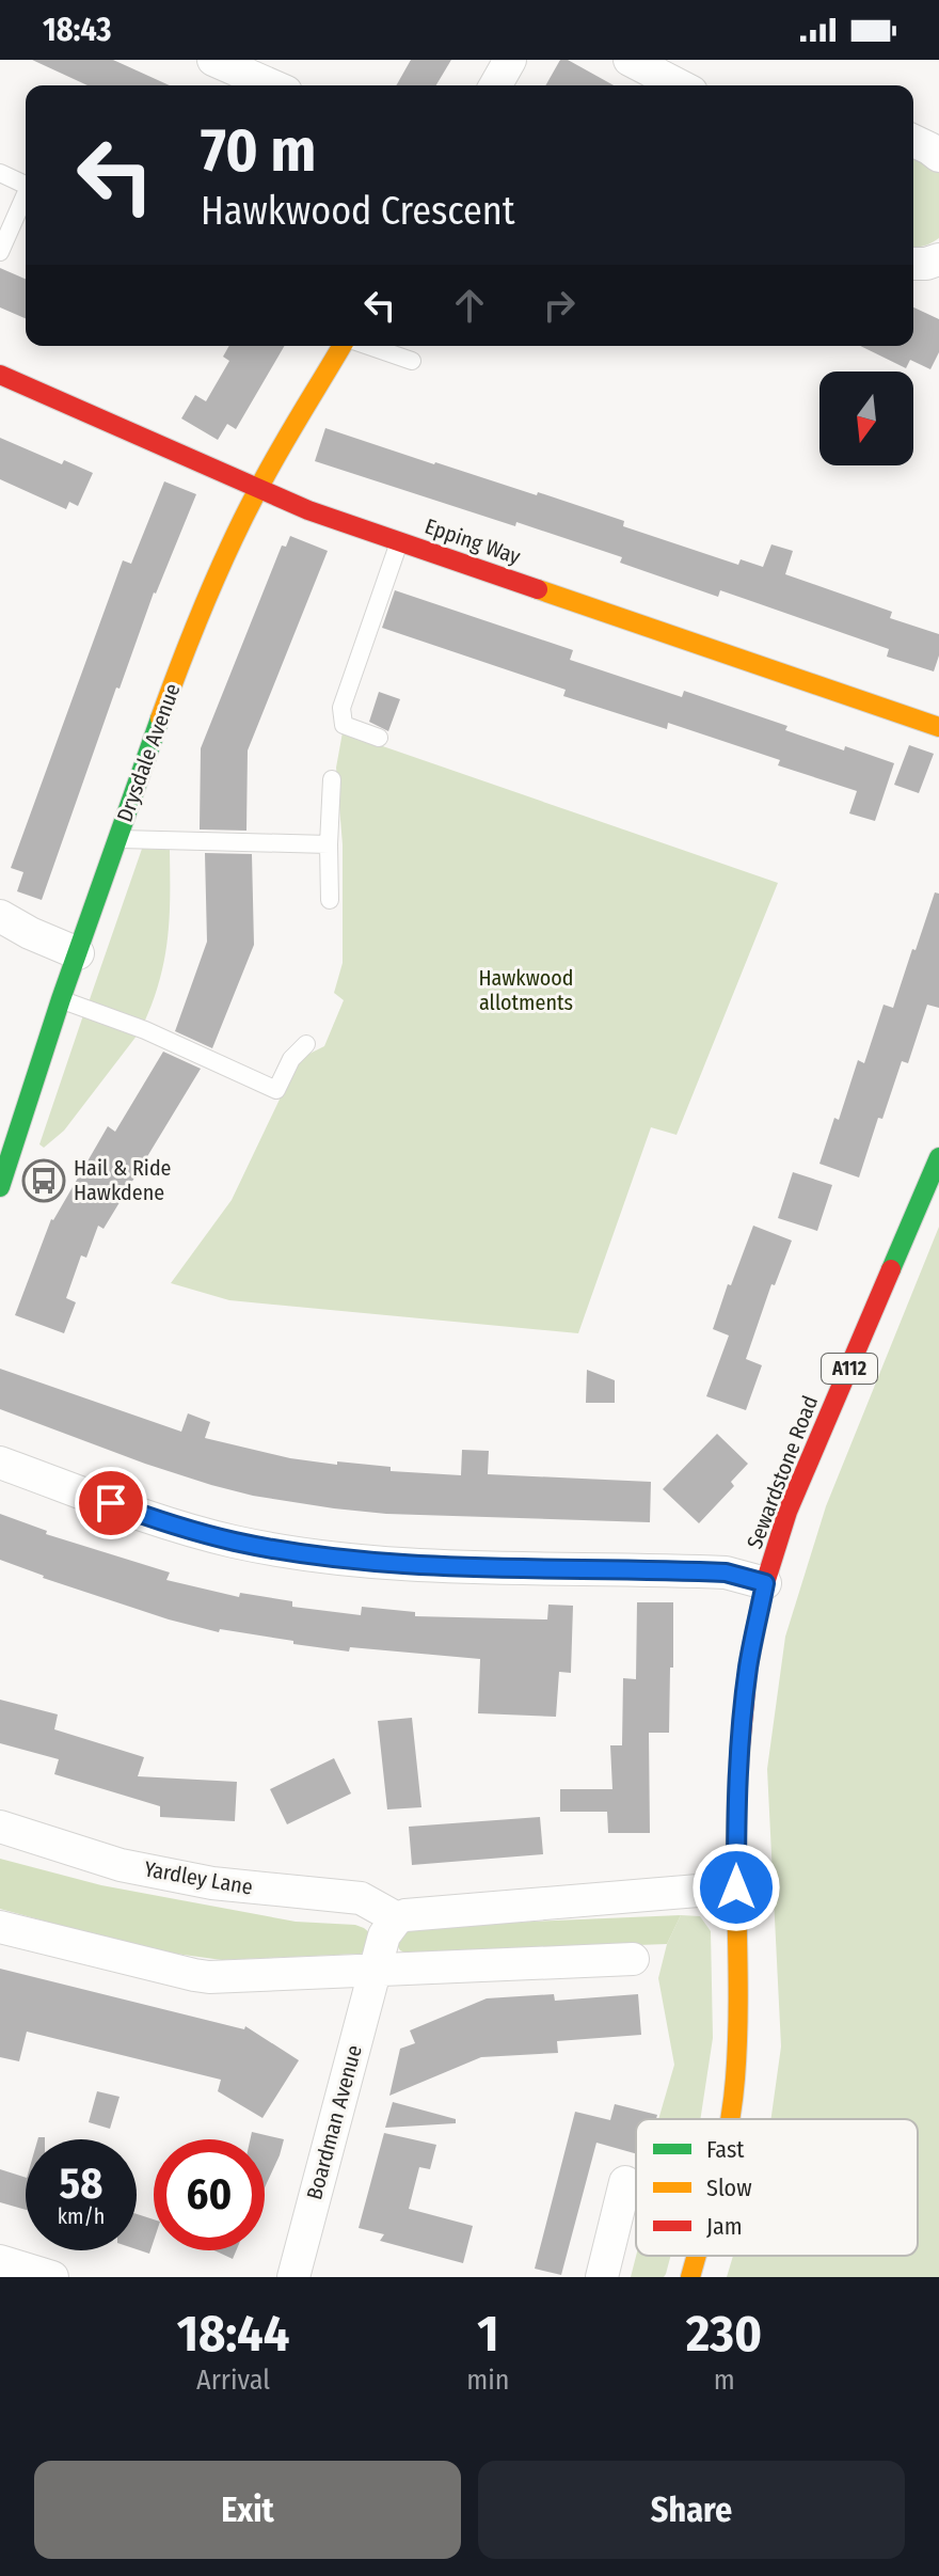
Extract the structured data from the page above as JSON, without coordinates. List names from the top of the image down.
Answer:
{
  "streets": {
    "street": [
      "Epping Way",
      "Drysdale Avenue",
      "A112",
      "Sewardstone Road",
      "Yardley Lane",
      "Boardman Avenue"
    ]
  },
  "crossings": [
    ["Epping Way", "Drysdale Avenue"]
  ],
  "parks": ["Hawkwood allotments"],
  "places": {
    "bus stop": ["Hail & Ride Hawkdene"]
  },
  "legend": ["Fast", "Slow", "Jam"],
  "north": "bottom",
  "page": {
    "status": "18:43",
    "turn": ["70 m", "Hawkwood Crescent"],
    "speed": "58 km/h",
    "limit": "60",
    "eta": [
      "18:44",
      "Arrival",
      "1",
      "min",
      "230",
      "m"
    ],
    "buttons": ["Exit", "Share"]
  }
}
